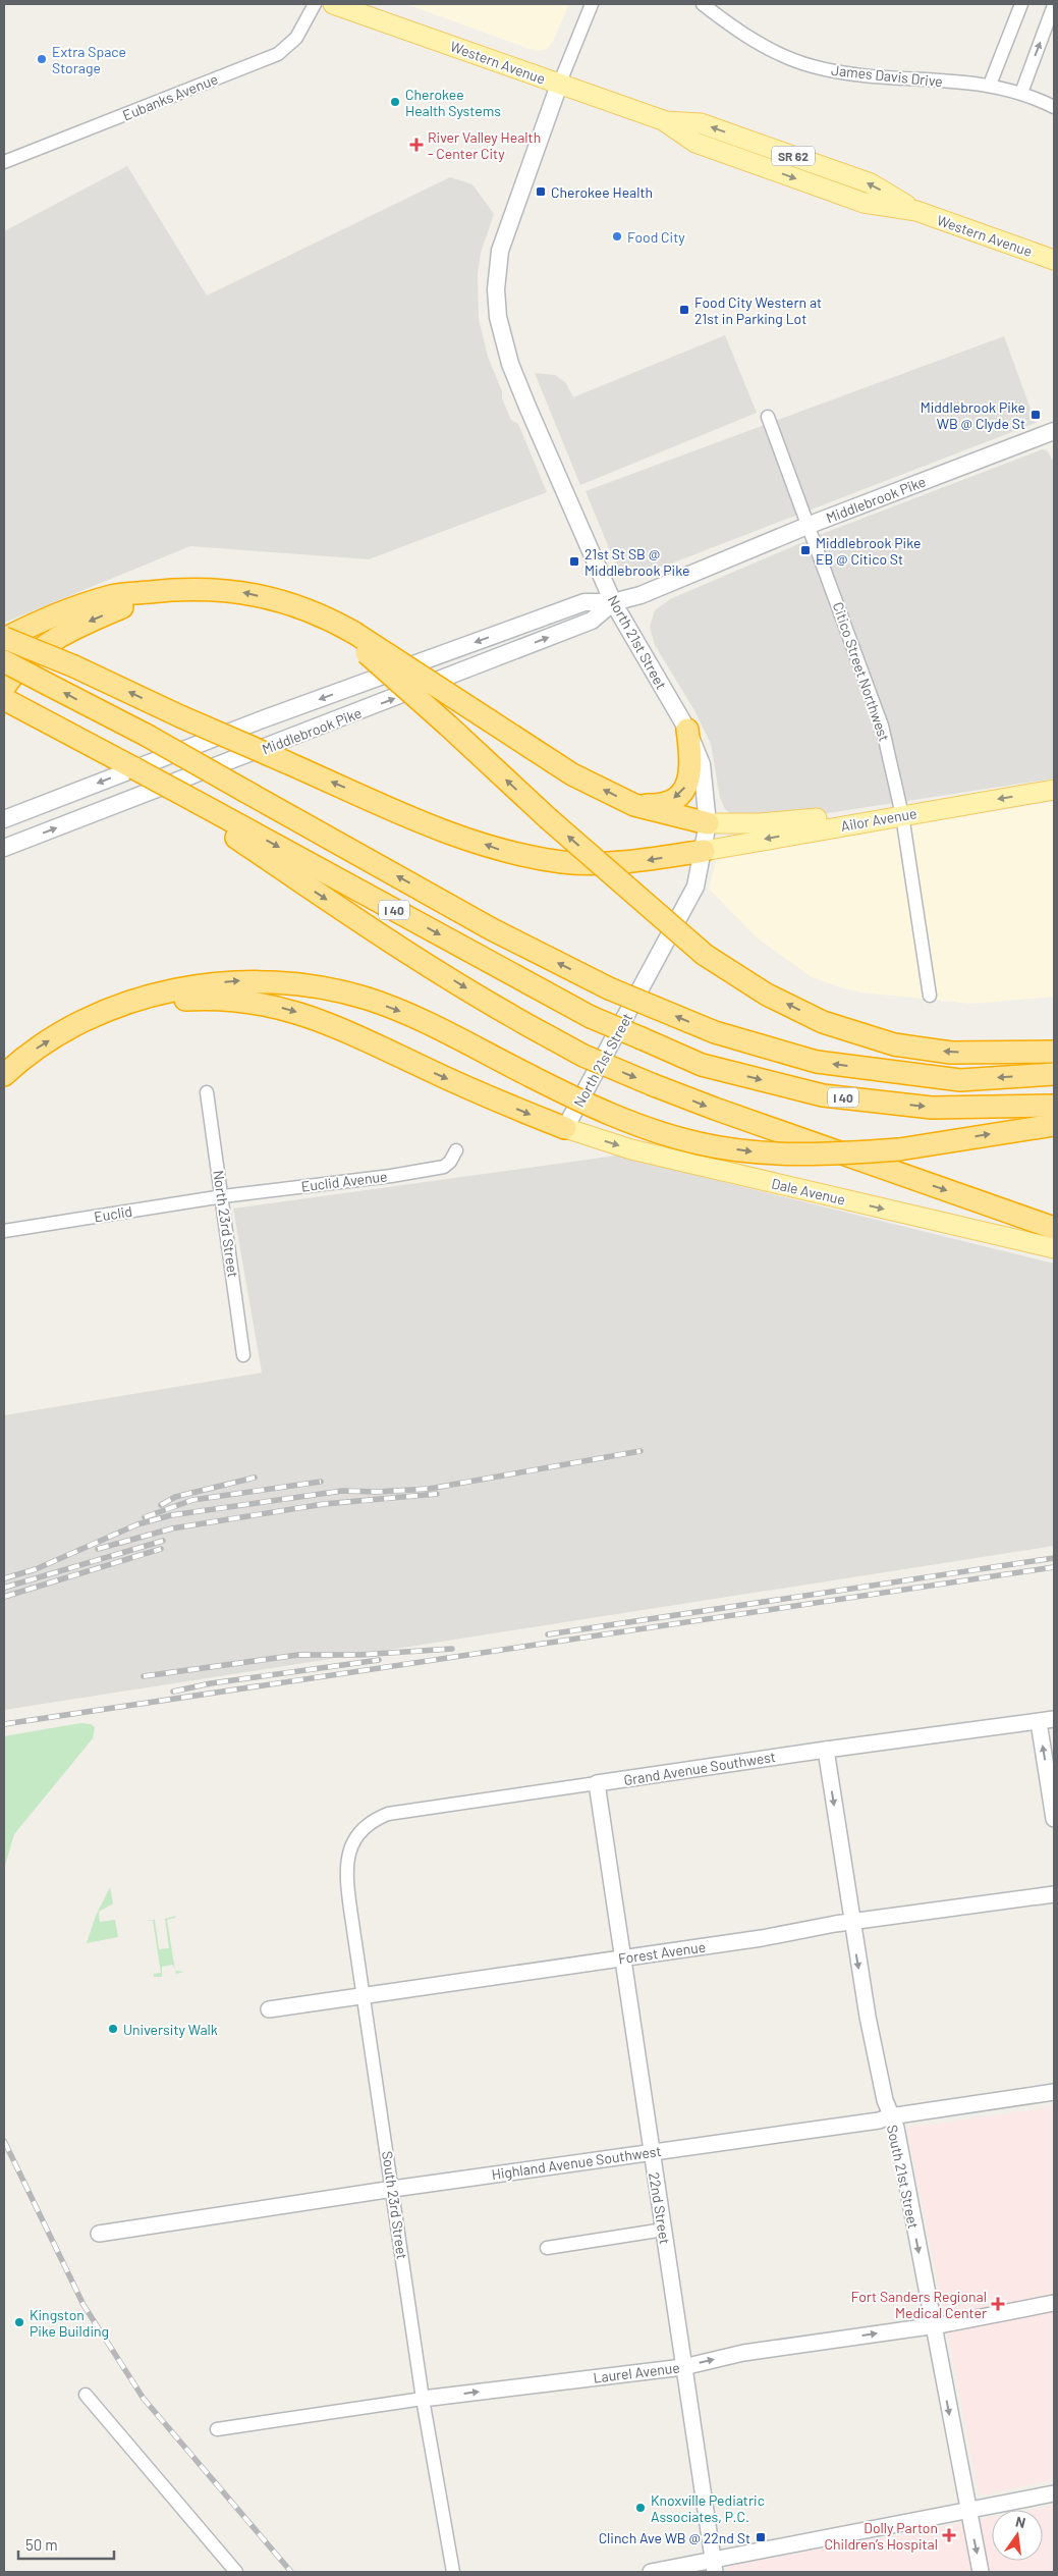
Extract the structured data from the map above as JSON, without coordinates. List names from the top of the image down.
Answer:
{
  "streets": {
    "highway": ["I 40"],
    "main road": [
      "Western Avenue",
      "SR 62",
      "Middlebrook Pike",
      "North 21st Street",
      "Ailor Avenue",
      "Dale Avenue"
    ],
    "street": [
      "James Davis Drive",
      "Eubanks Avenue",
      "Citico Street Northwest",
      "Euclid Avenue",
      "Euclid",
      "North 23rd Street",
      "Grand Avenue Southwest",
      "Forest Avenue",
      "Highland Avenue Southwest",
      "South 21st Street",
      "South 23rd Street",
      "22nd Street",
      "Laurel Avenue"
    ]
  },
  "crossings": [
    ["Western Avenue", "North 21st Street"],
    ["Middlebrook Pike", "North 21st Street"],
    ["Middlebrook Pike", "Citico Street Northwest"],
    ["North 21st Street", "Ailor Avenue"],
    ["North 21st Street", "Dale Avenue"],
    ["Citico Street Northwest", "Ailor Avenue"],
    ["Euclid Avenue", "Euclid"],
    ["Euclid Avenue", "North 23rd Street"],
    ["Euclid", "North 23rd Street"],
    ["Grand Avenue Southwest", "South 21st Street"],
    ["Grand Avenue Southwest", "South 23rd Street"],
    ["Grand Avenue Southwest", "22nd Street"],
    ["Forest Avenue", "South 21st Street"],
    ["Forest Avenue", "South 23rd Street"],
    ["Forest Avenue", "22nd Street"],
    ["Highland Avenue Southwest", "South 21st Street"],
    ["Highland Avenue Southwest", "South 23rd Street"],
    ["Highland Avenue Southwest", "22nd Street"],
    ["South 21st Street", "Laurel Avenue"],
    ["South 23rd Street", "Laurel Avenue"],
    ["22nd Street", "Laurel Avenue"]
  ],
  "one_way": ["Dale Avenue", "South 21st Street", "Laurel Avenue"],
  "places": {
    "other": [
      "Extra Space Storage",
      "Cherokee Health Systems",
      "Food City",
      "University Walk",
      "Kingston Pike Building",
      "Knoxville Pediatric Associates, P.C."
    ],
    "health": ["River Valley Health - Center City", "Fort Sanders Regional Medical Center", "Dolly Parton Children’s Hospital"],
    "transit": [
      "Cherokee Health",
      "Food City Western at 21st in Parking Lot",
      "Middlebrook Pike WB @ Clyde St",
      "Middlebrook Pike EB @ Citico St",
      "21st St SB @ Middlebrook Pike",
      "Clinch Ave WB @ 22nd St"
    ]
  },
  "scale_bar": "50 m",
  "north": "top"
}
